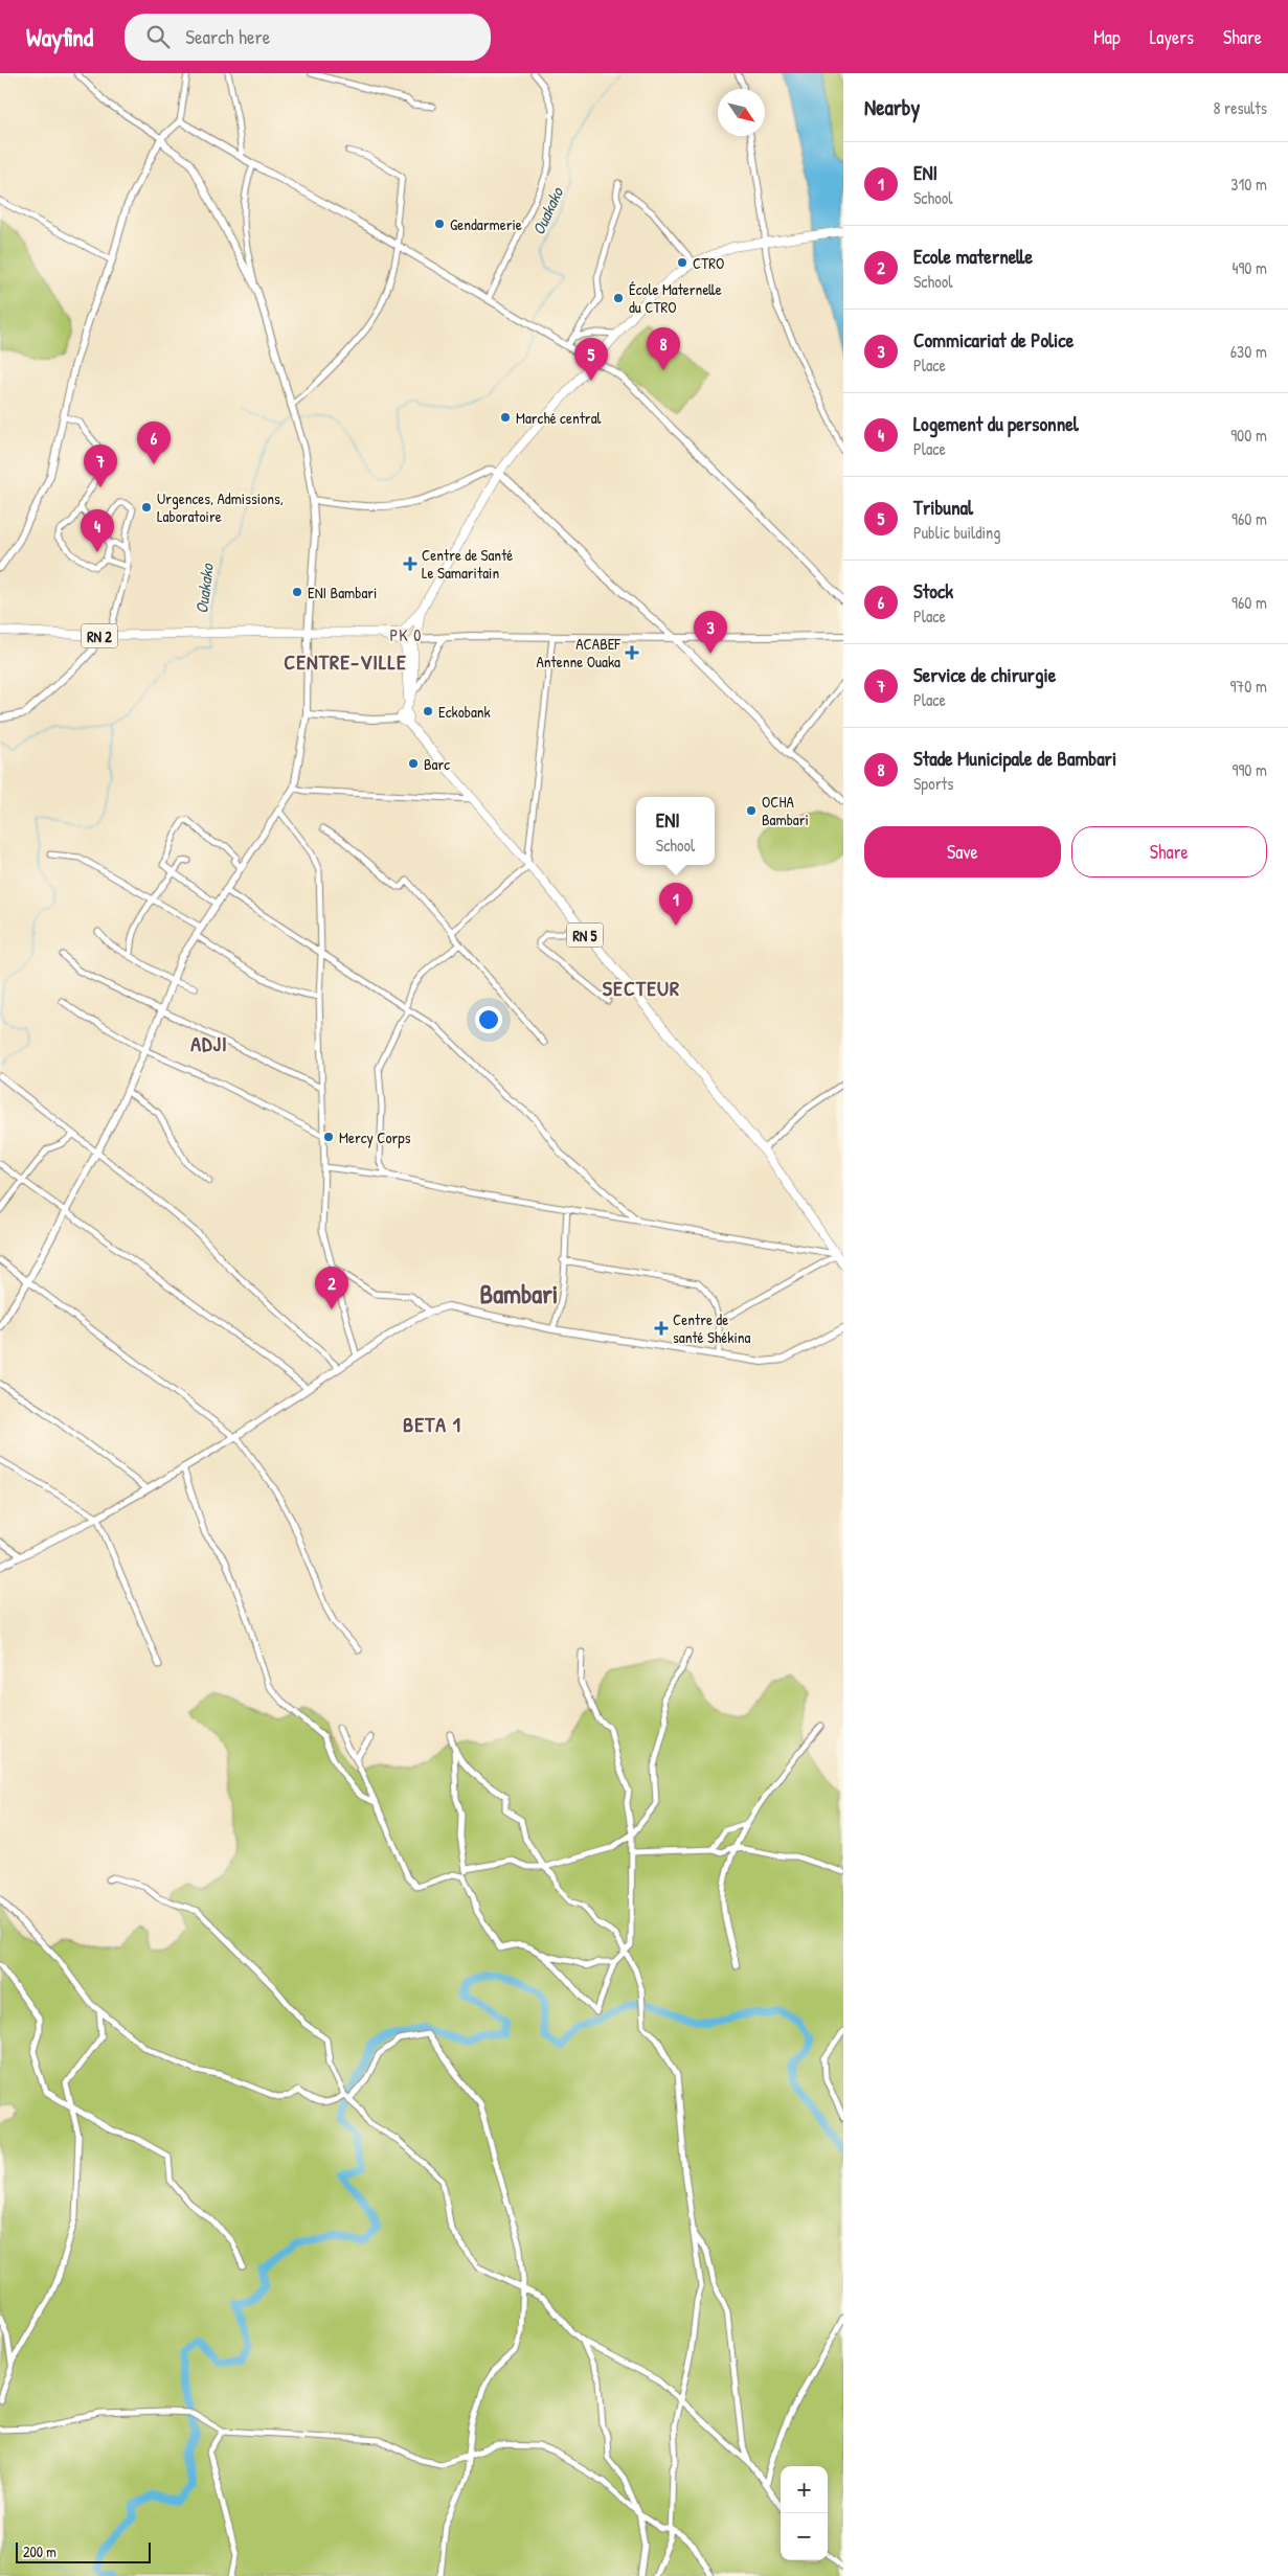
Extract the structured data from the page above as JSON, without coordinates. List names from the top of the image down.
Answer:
{
  "streets": {
    "main road": ["RN 2", "RN 5"]
  },
  "districts": [
    "PK 0",
    "CENTRE-VILLE",
    "SECTEUR",
    "ADJI",
    "Bambari",
    "BETA 1"
  ],
  "water": ["Ouakako"],
  "places": {
    "other": [
      "Gendarmerie",
      "CTRO",
      "École Maternelle du CTRO",
      "Marché central",
      "Urgences, Admissions, Laboratoire",
      "ENI Bambari",
      "Eckobank",
      "Barc",
      "OCHA Bambari",
      "Mercy Corps"
    ],
    "health": ["Centre de Santé Le Samaritain", "ACABEF Antenne Ouaka", "Centre de santé Shékina"]
  },
  "scale_bar": "200 m",
  "north": "bottom right",
  "page": {
    "header": "Wayfind",
    "search": "Search here",
    "nav": ["Map", "Layers", "Share"],
    "heading": ["Nearby", "8 results"],
    "list": [
      {
        "mark": "1",
        "name": "ENI",
        "note": "School",
        "value": "310 m"
      },
      {
        "mark": "2",
        "name": "Ecole maternelle",
        "note": "School",
        "value": "490 m"
      },
      {
        "mark": "3",
        "name": "Commicariat de Police",
        "note": "Place",
        "value": "630 m"
      },
      {
        "mark": "4",
        "name": "Logement du personnel",
        "note": "Place",
        "value": "900 m"
      },
      {
        "mark": "5",
        "name": "Tribunal",
        "note": "Public building",
        "value": "960 m"
      },
      {
        "mark": "6",
        "name": "Stock",
        "note": "Place",
        "value": "960 m"
      },
      {
        "mark": "7",
        "name": "Service de chirurgie",
        "note": "Place",
        "value": "970 m"
      },
      {
        "mark": "8",
        "name": "Stade Municipale de Bambari",
        "note": "Sports",
        "value": "990 m"
      }
    ],
    "pins": [
      "8",
      "5",
      "6",
      "7",
      "4",
      "3",
      "1",
      "2"
    ],
    "popup": ["ENI", "School"],
    "buttons": ["Save", "Share"],
    "map_buttons": ["+", "−"],
    "scale": "200 m"
  }
}
